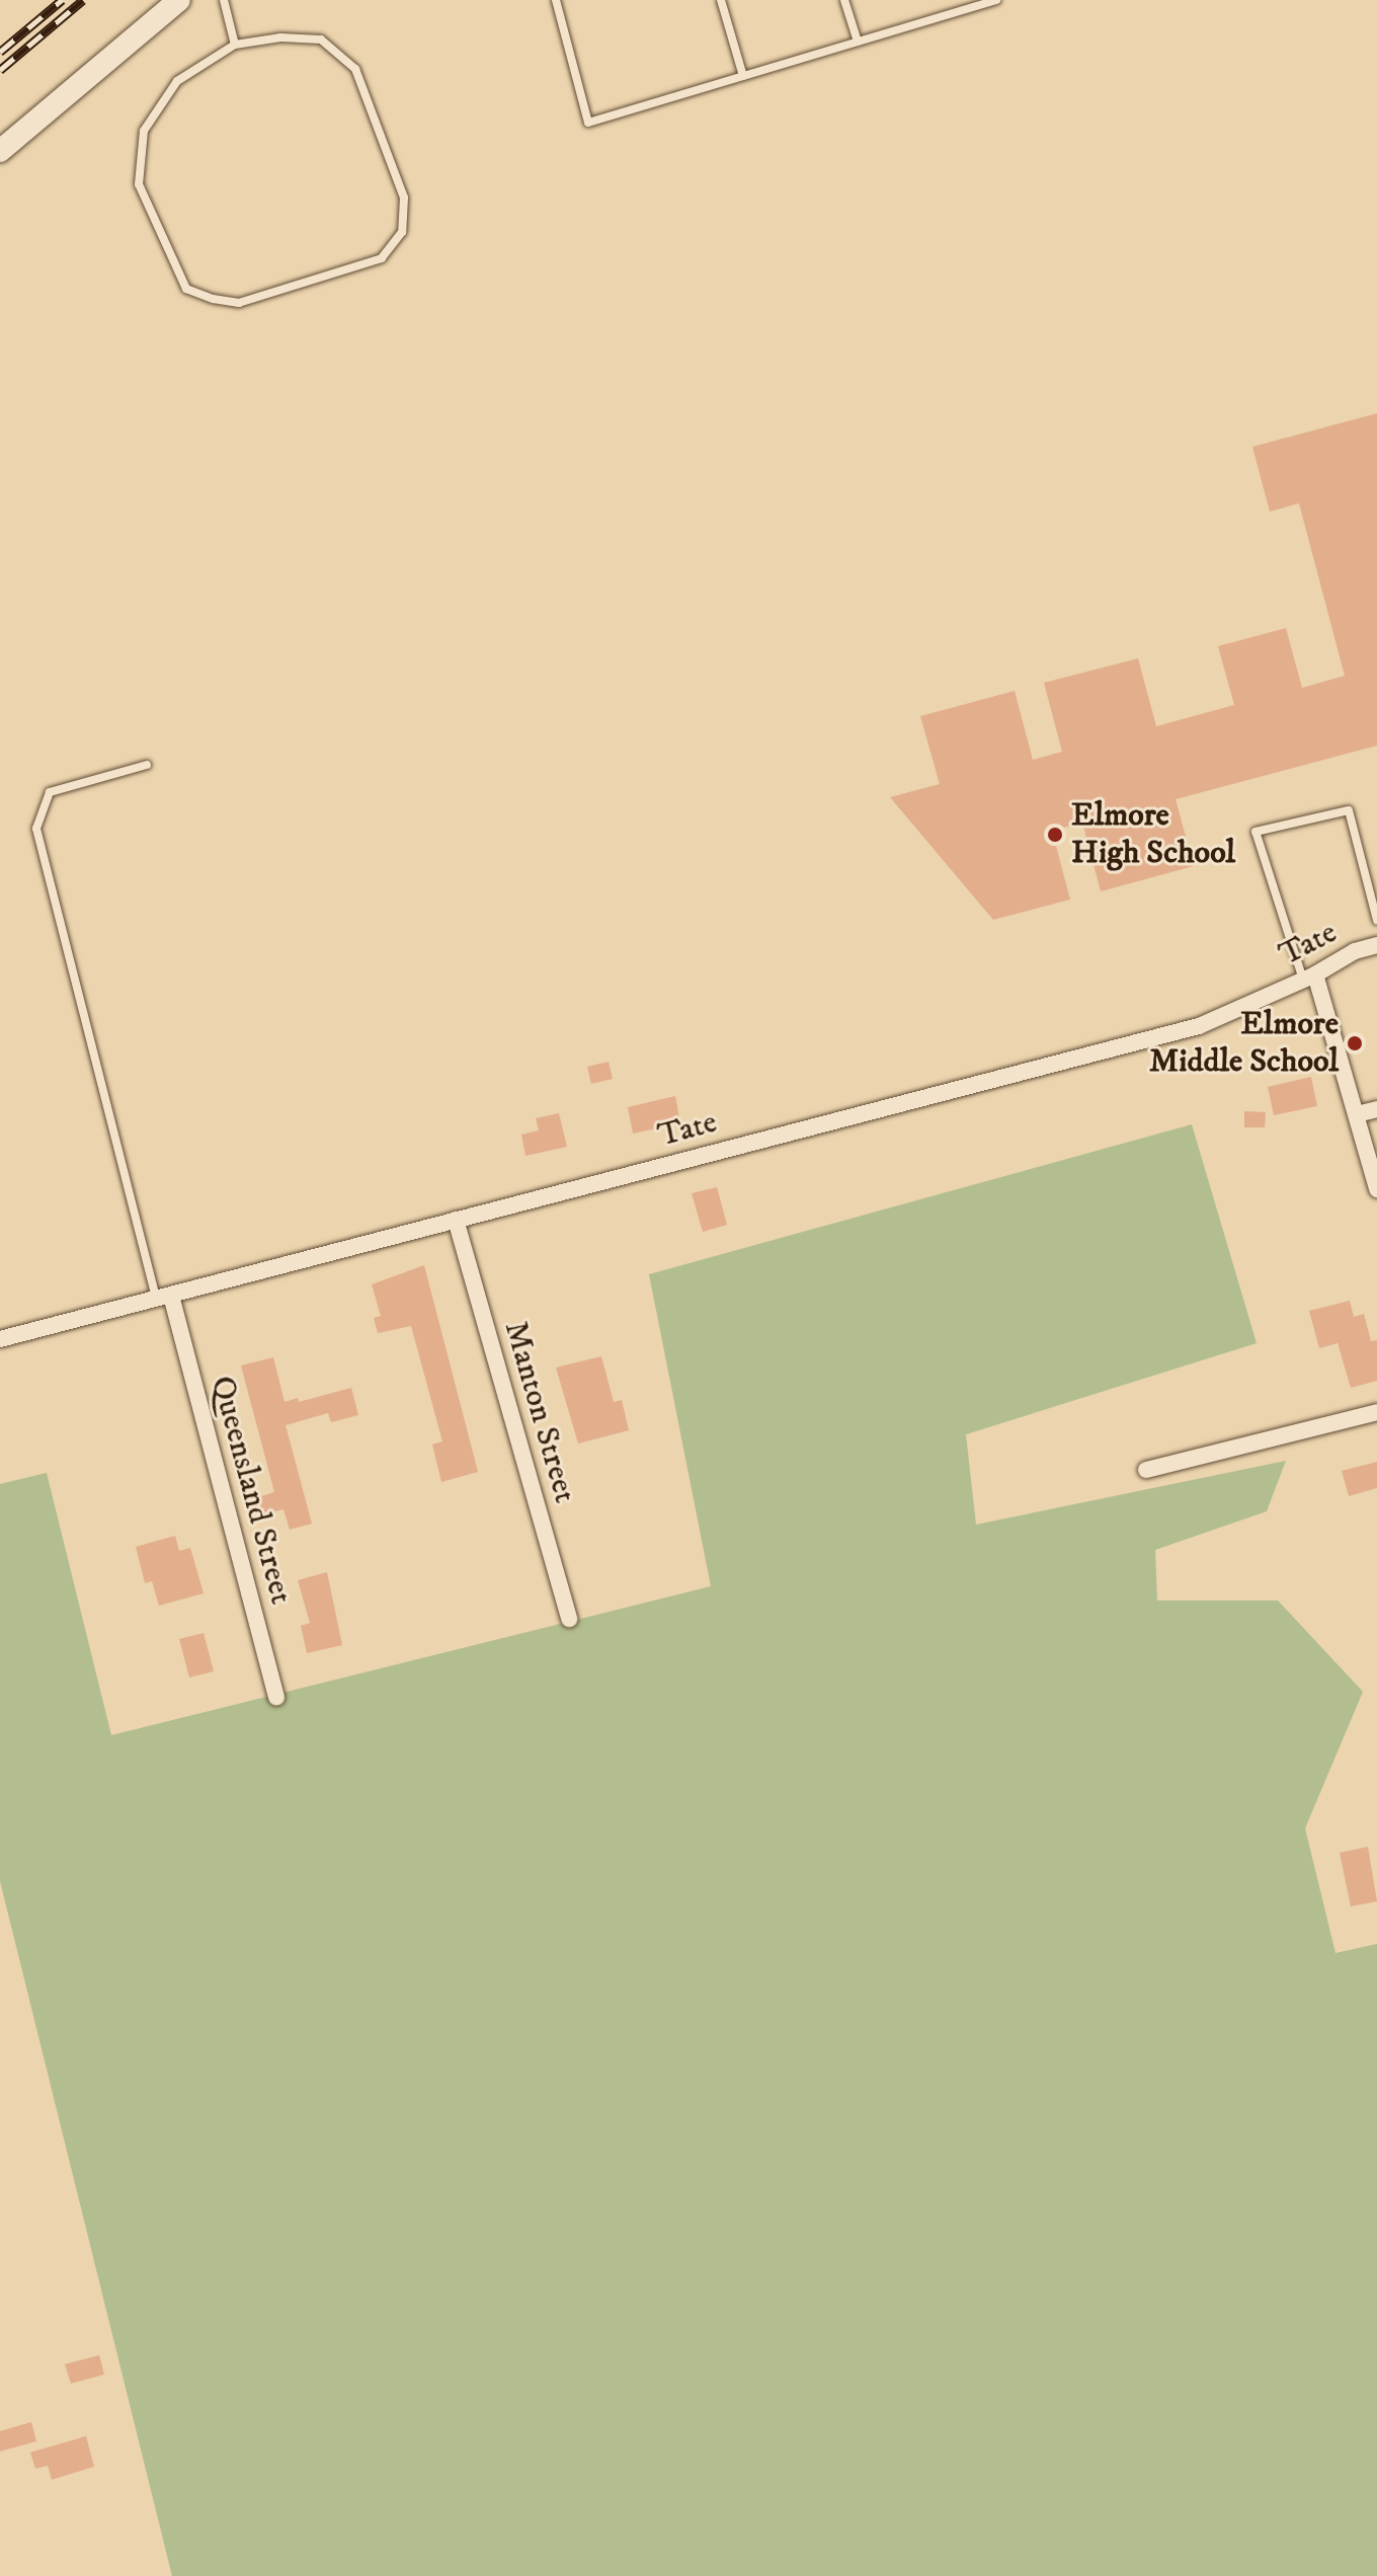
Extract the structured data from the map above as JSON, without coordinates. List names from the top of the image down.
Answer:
{
  "streets": {
    "street": ["Tate", "Manton Street", "Queensland Street"]
  },
  "crossings": [
    ["Tate", "Manton Street"],
    ["Tate", "Queensland Street"]
  ],
  "places": ["Elmore High School", "Elmore Middle School"]
}
